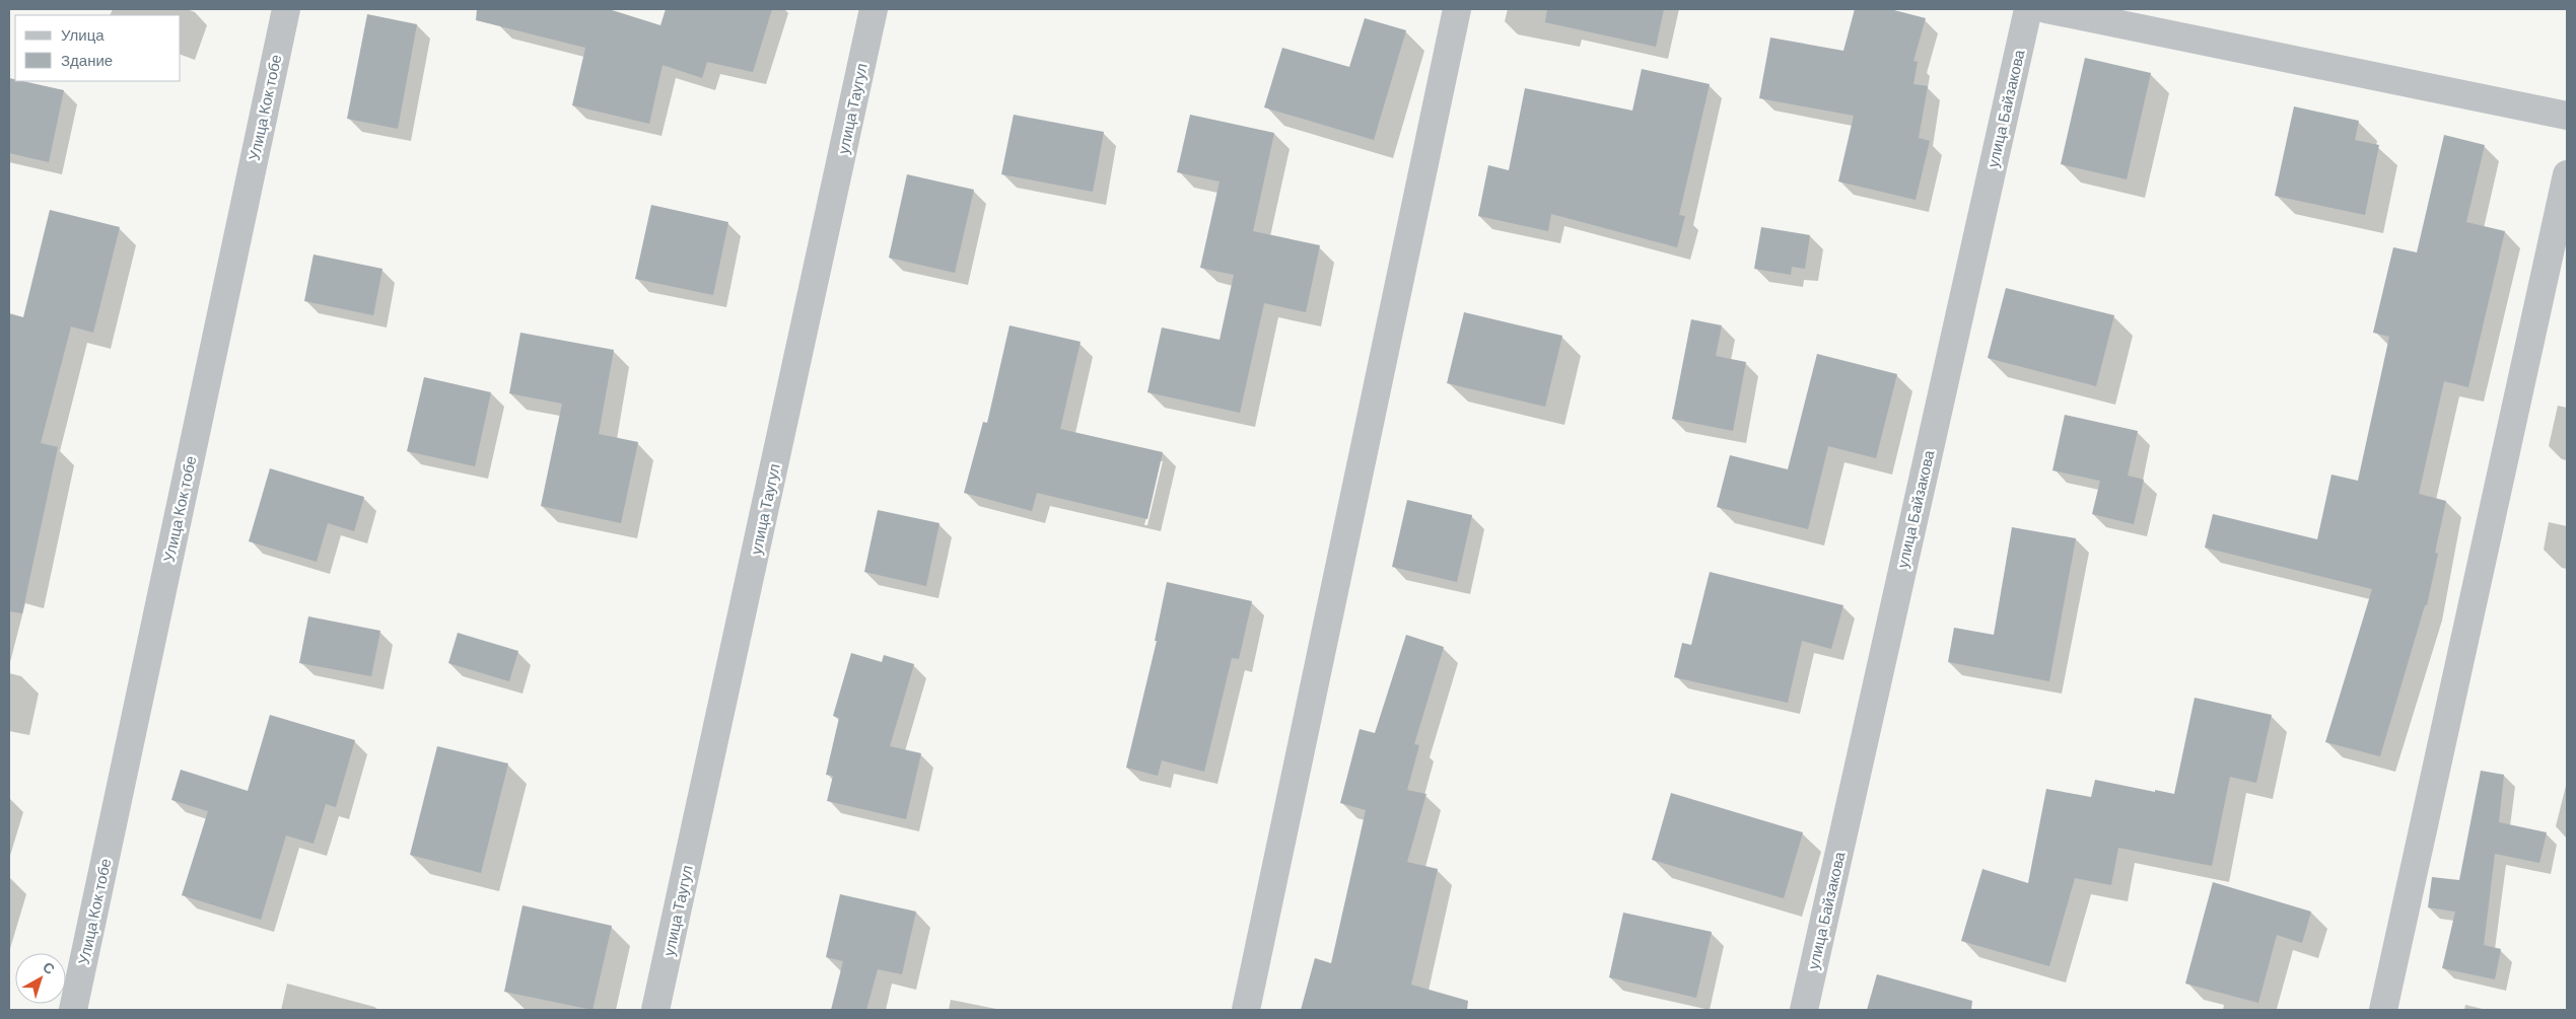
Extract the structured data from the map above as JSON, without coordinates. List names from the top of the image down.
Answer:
{
  "streets": {
    "street": ["Улица Кок тобе", "улица Таугул", "улица Байзакова"]
  },
  "legend": ["Улица", "Здание"],
  "north": "top right"
}
